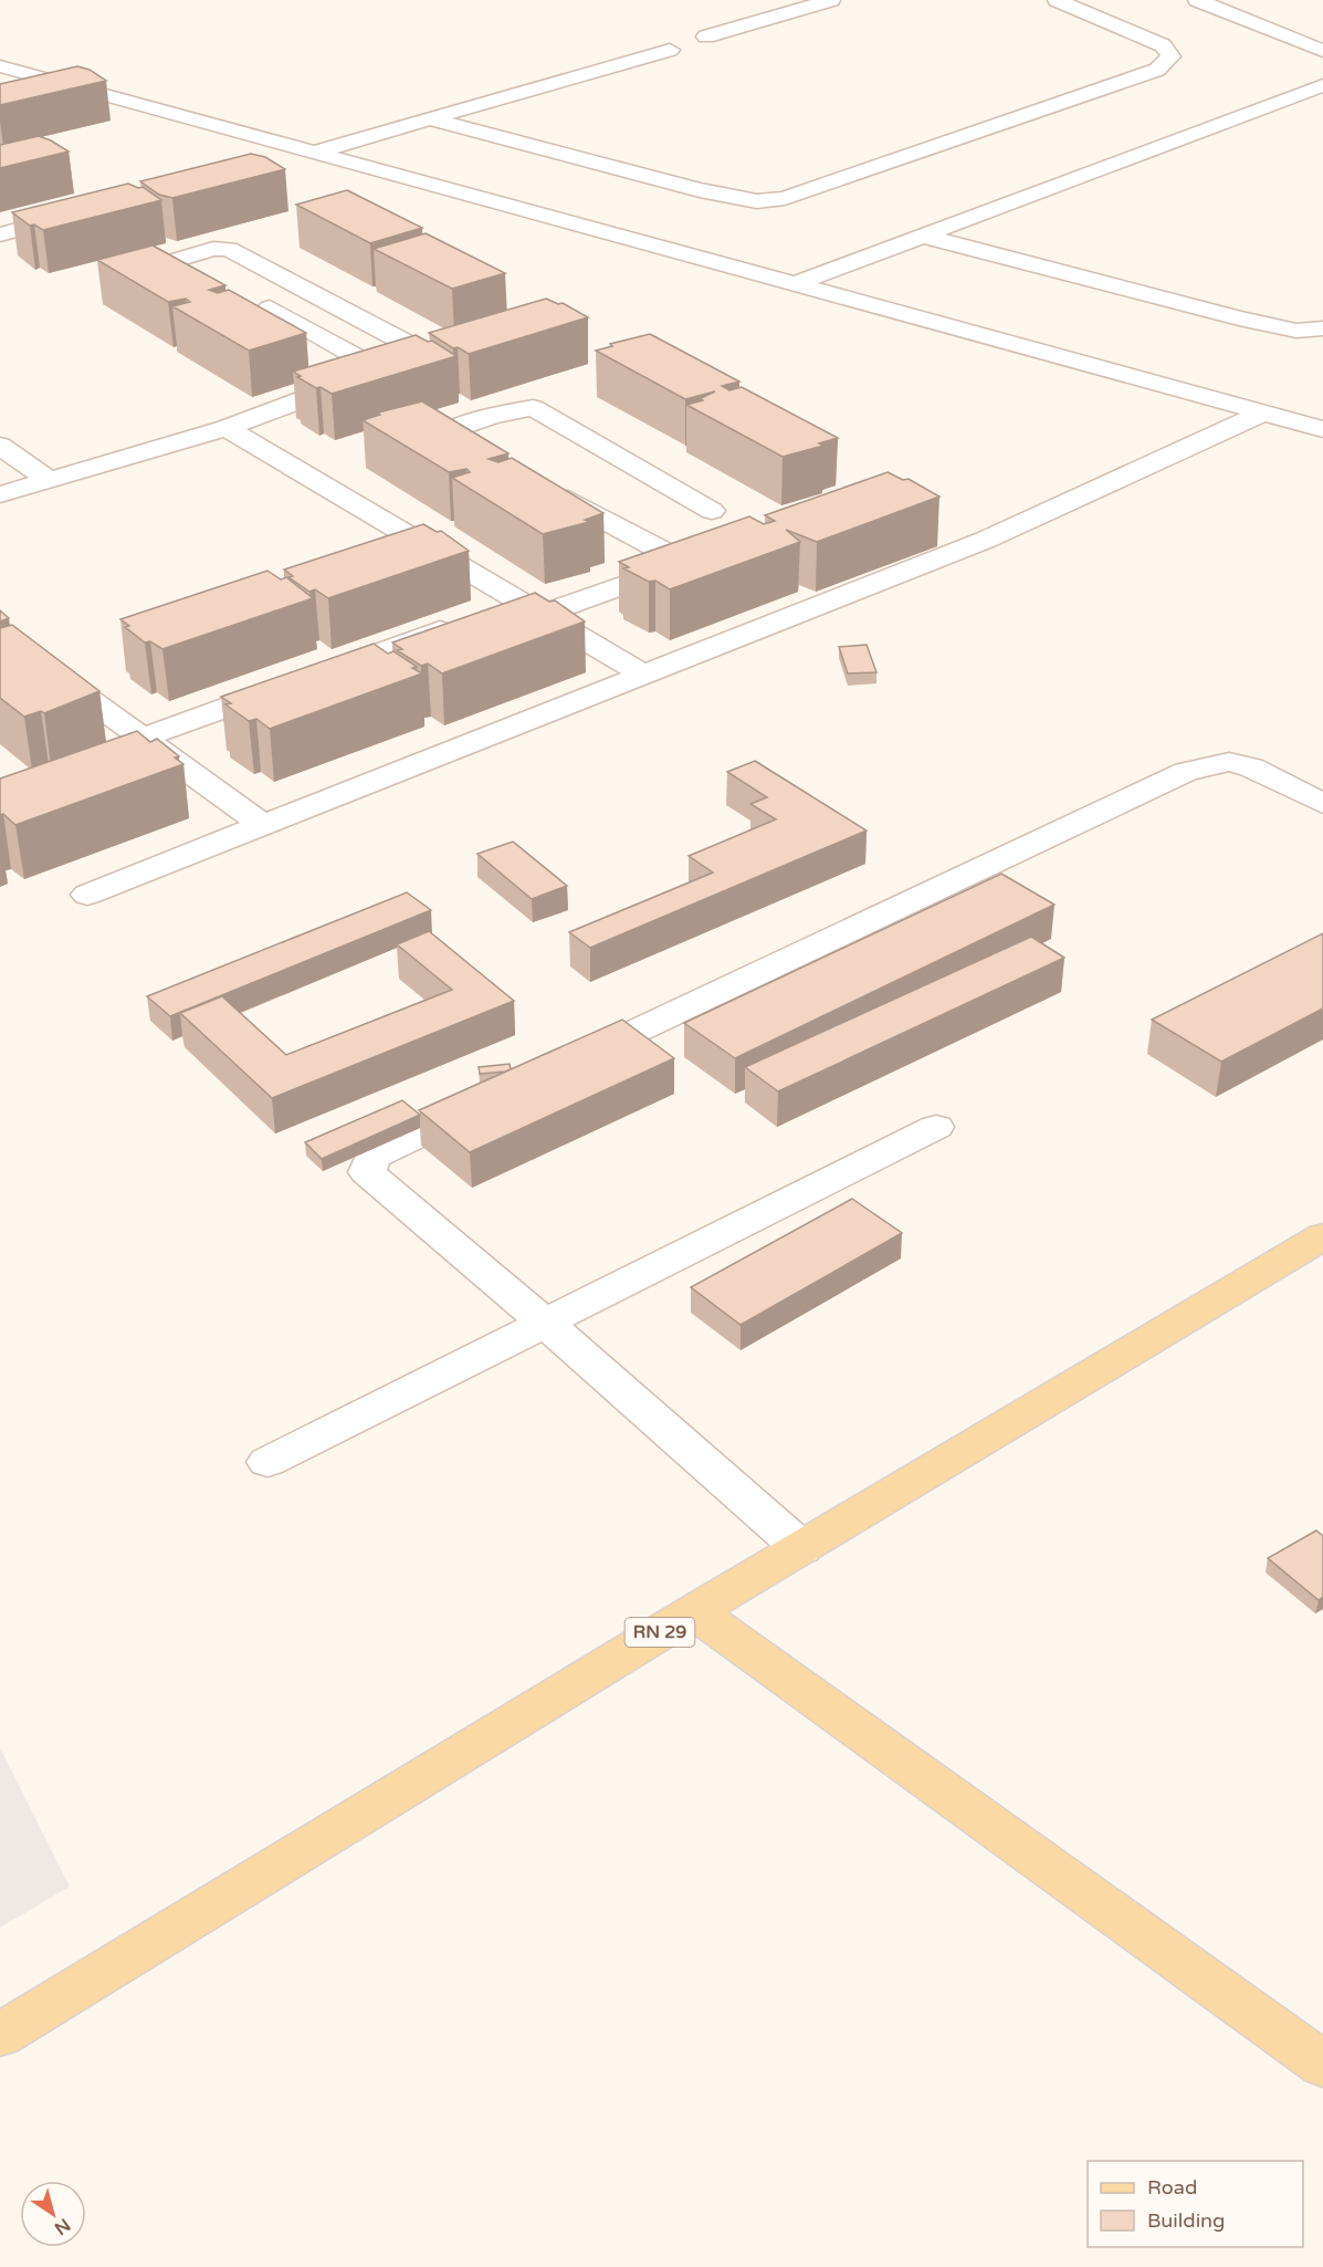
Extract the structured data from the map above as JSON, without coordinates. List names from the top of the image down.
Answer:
{
  "streets": {
    "main road": ["RN 29"]
  },
  "legend": ["Road", "Building"],
  "north": "bottom right"
}
